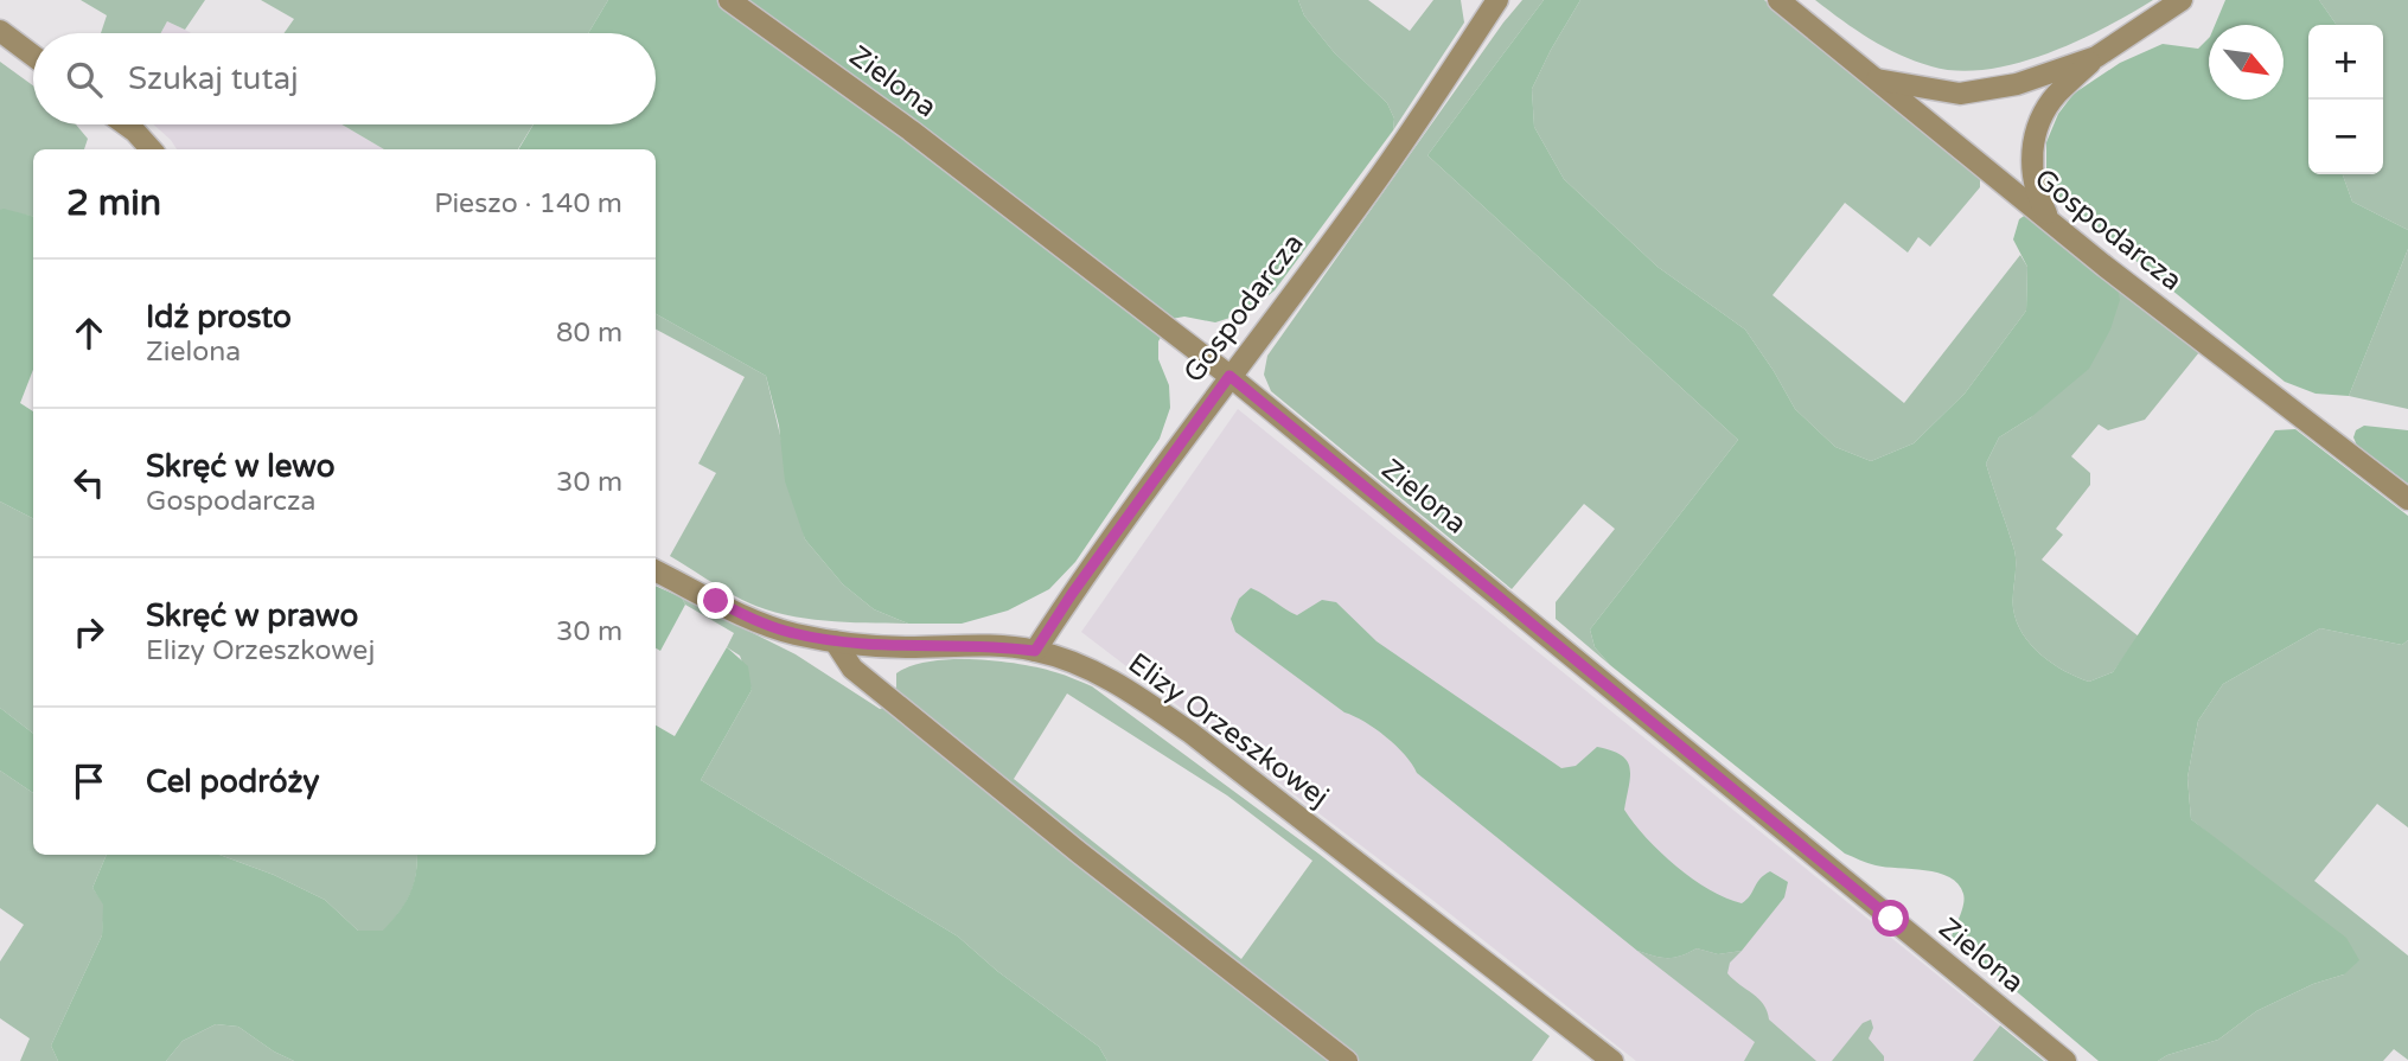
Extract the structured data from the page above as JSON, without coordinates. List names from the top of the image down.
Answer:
{
  "streets": {
    "street": ["Zielona", "Gospodarcza", "Elizy Orzeszkowej"]
  },
  "crossings": [
    ["Zielona", "Gospodarcza"],
    ["Gospodarcza", "Elizy Orzeszkowej"]
  ],
  "north": "bottom right",
  "page": {
    "map_buttons": ["+", "−"],
    "search": "Szukaj tutaj",
    "heading": ["2 min", "Pieszo · 140 m"],
    "list": [
      ["Idź prosto", "Zielona", "80 m"],
      ["Skręć w lewo", "Gospodarcza", "30 m"],
      ["Skręć w prawo", "Elizy Orzeszkowej", "30 m"],
      "Cel podróży"
    ]
  }
}
